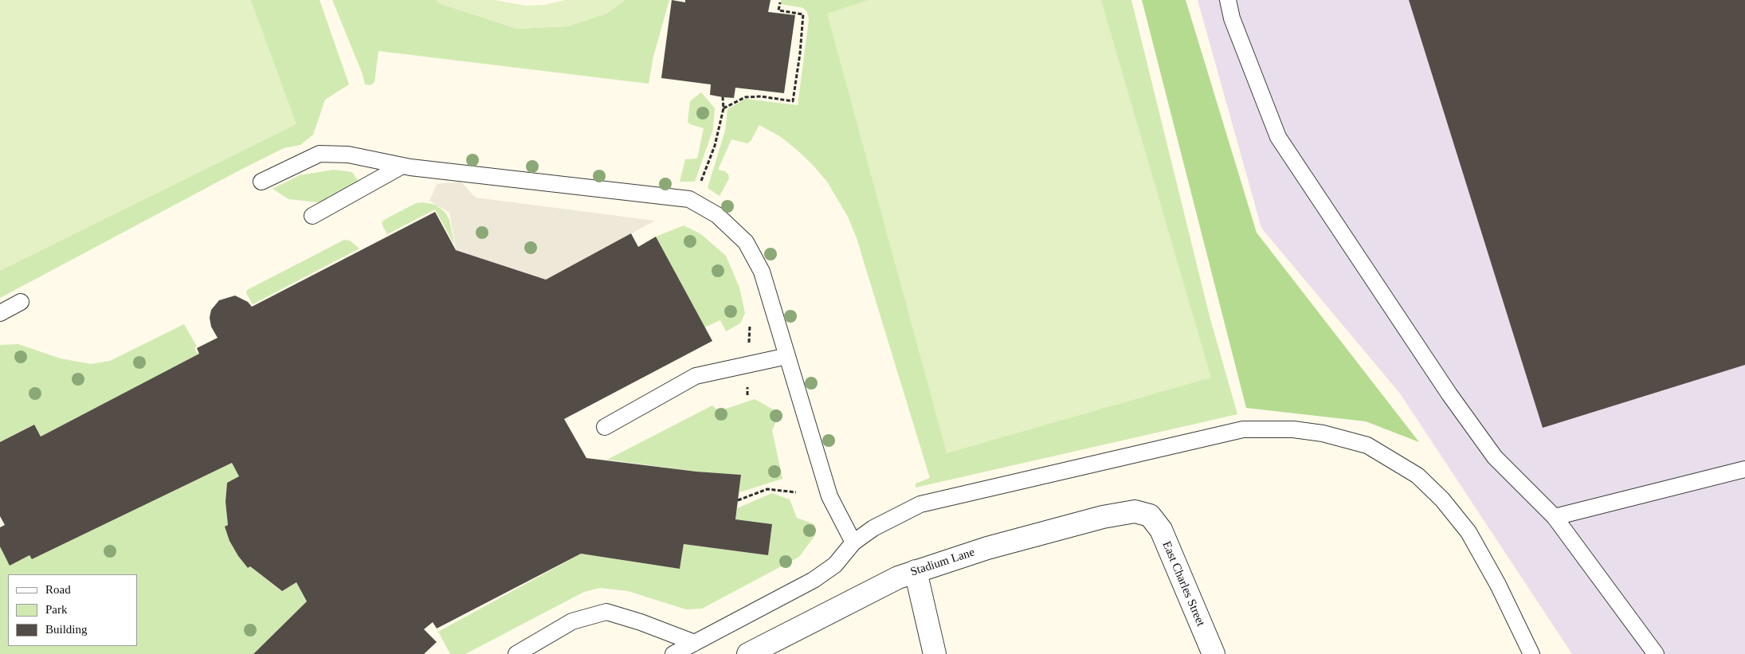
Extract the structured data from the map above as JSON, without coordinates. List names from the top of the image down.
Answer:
{
  "streets": {
    "street": ["Stadium Lane", "East Charles Street"]
  },
  "crossings": [
    ["Stadium Lane", "East Charles Street"]
  ],
  "legend": ["Road", "Park", "Building"]
}
